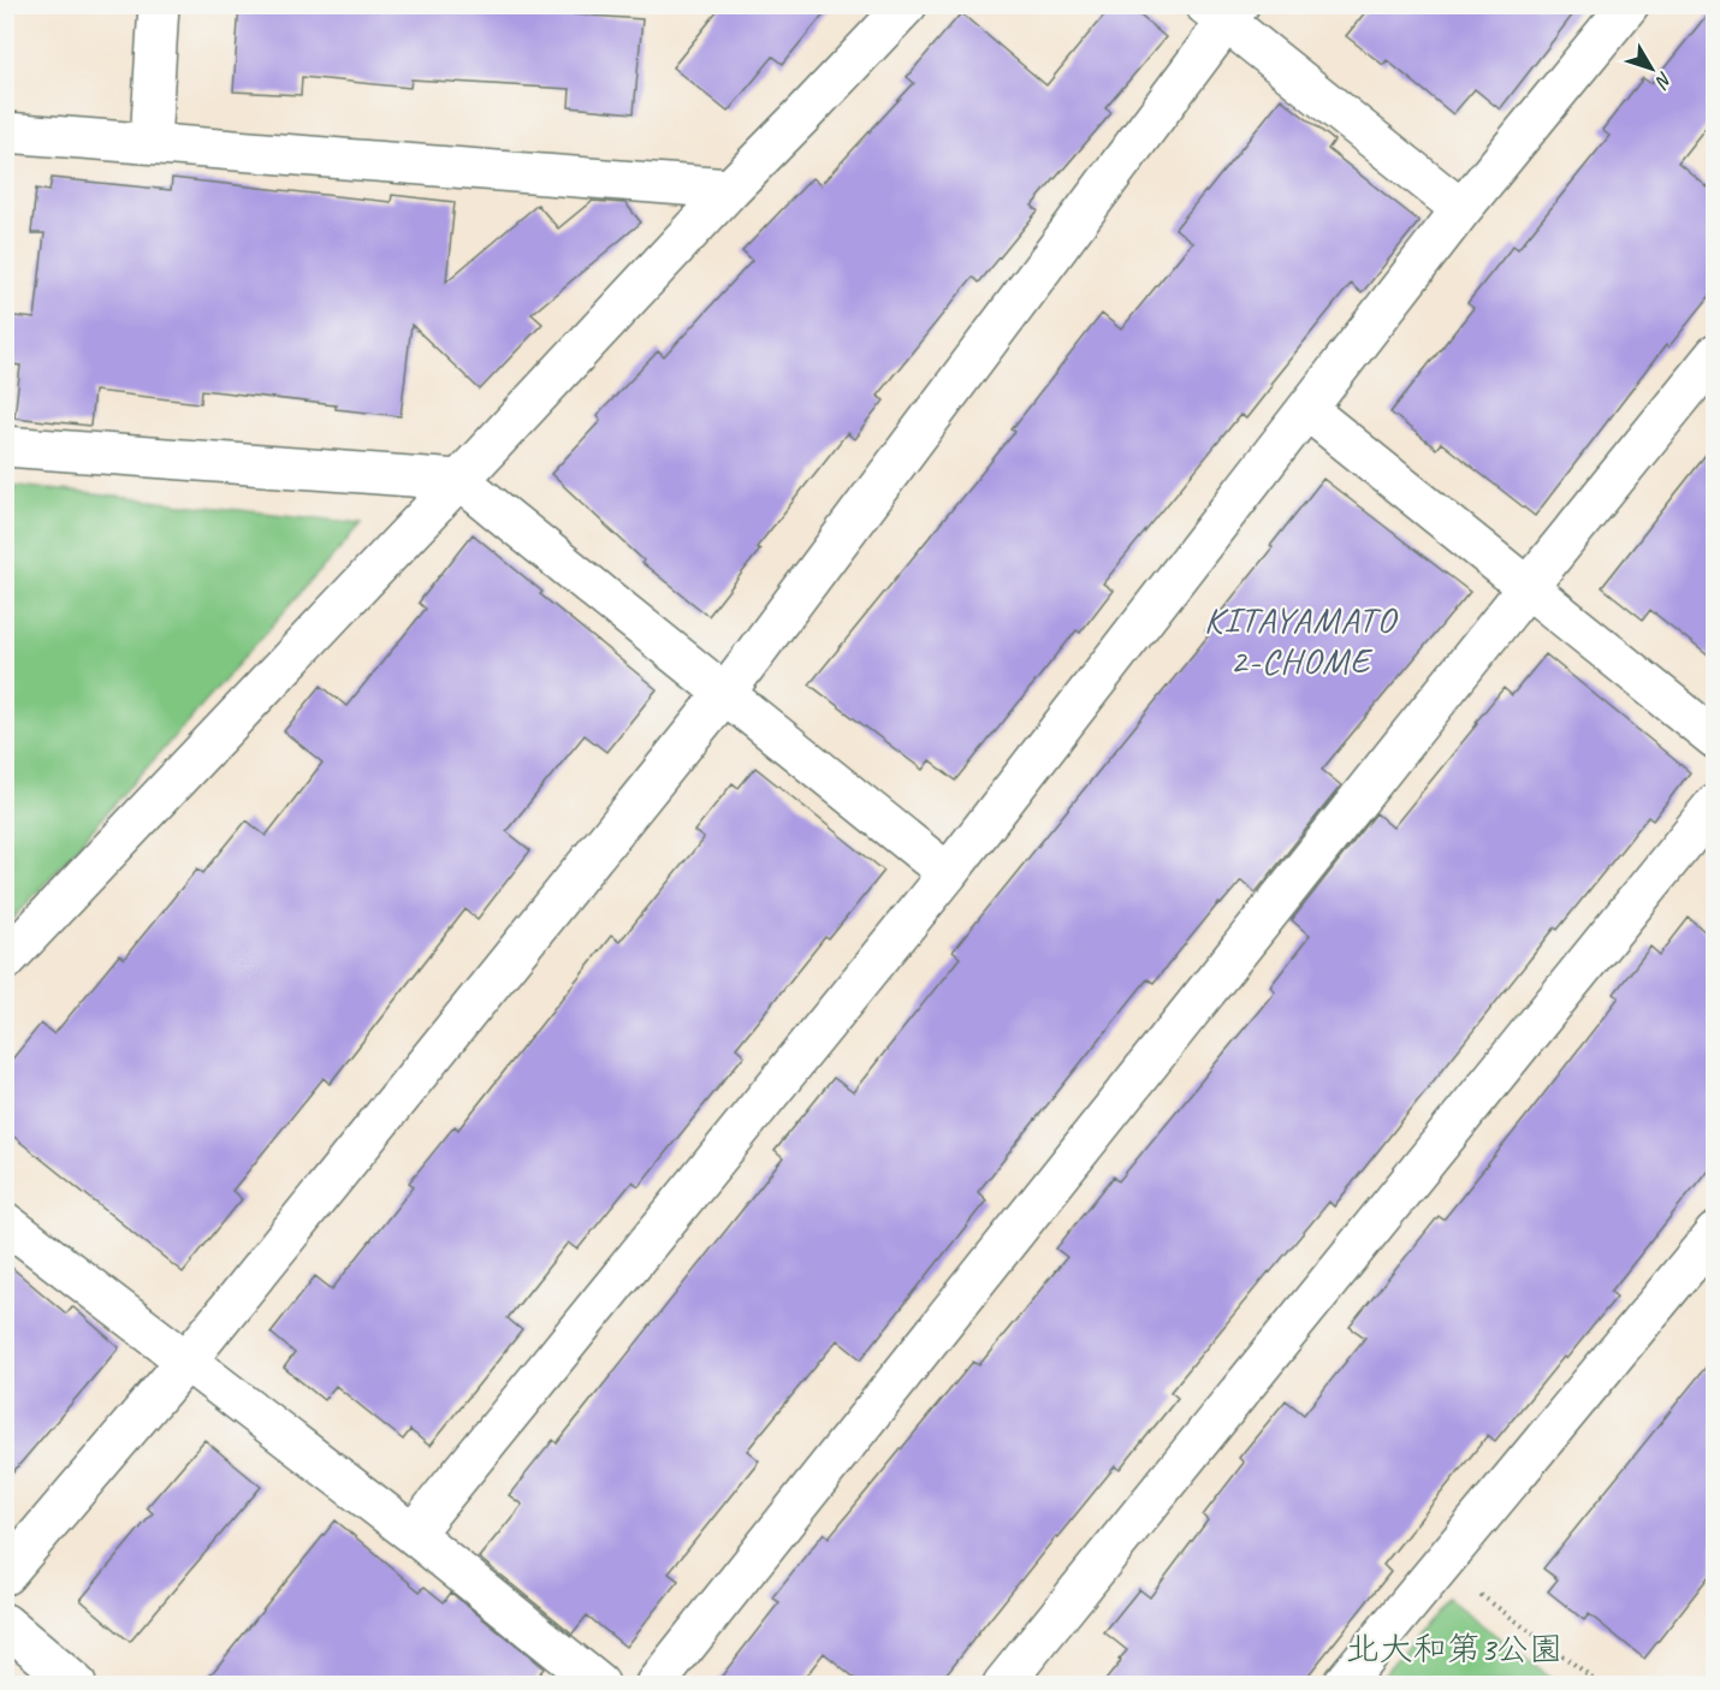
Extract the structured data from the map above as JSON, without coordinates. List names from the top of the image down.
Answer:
{
  "districts": ["KITAYAMATO 2-CHOME"],
  "parks": ["北大和第3公園"],
  "north": "bottom right"
}
